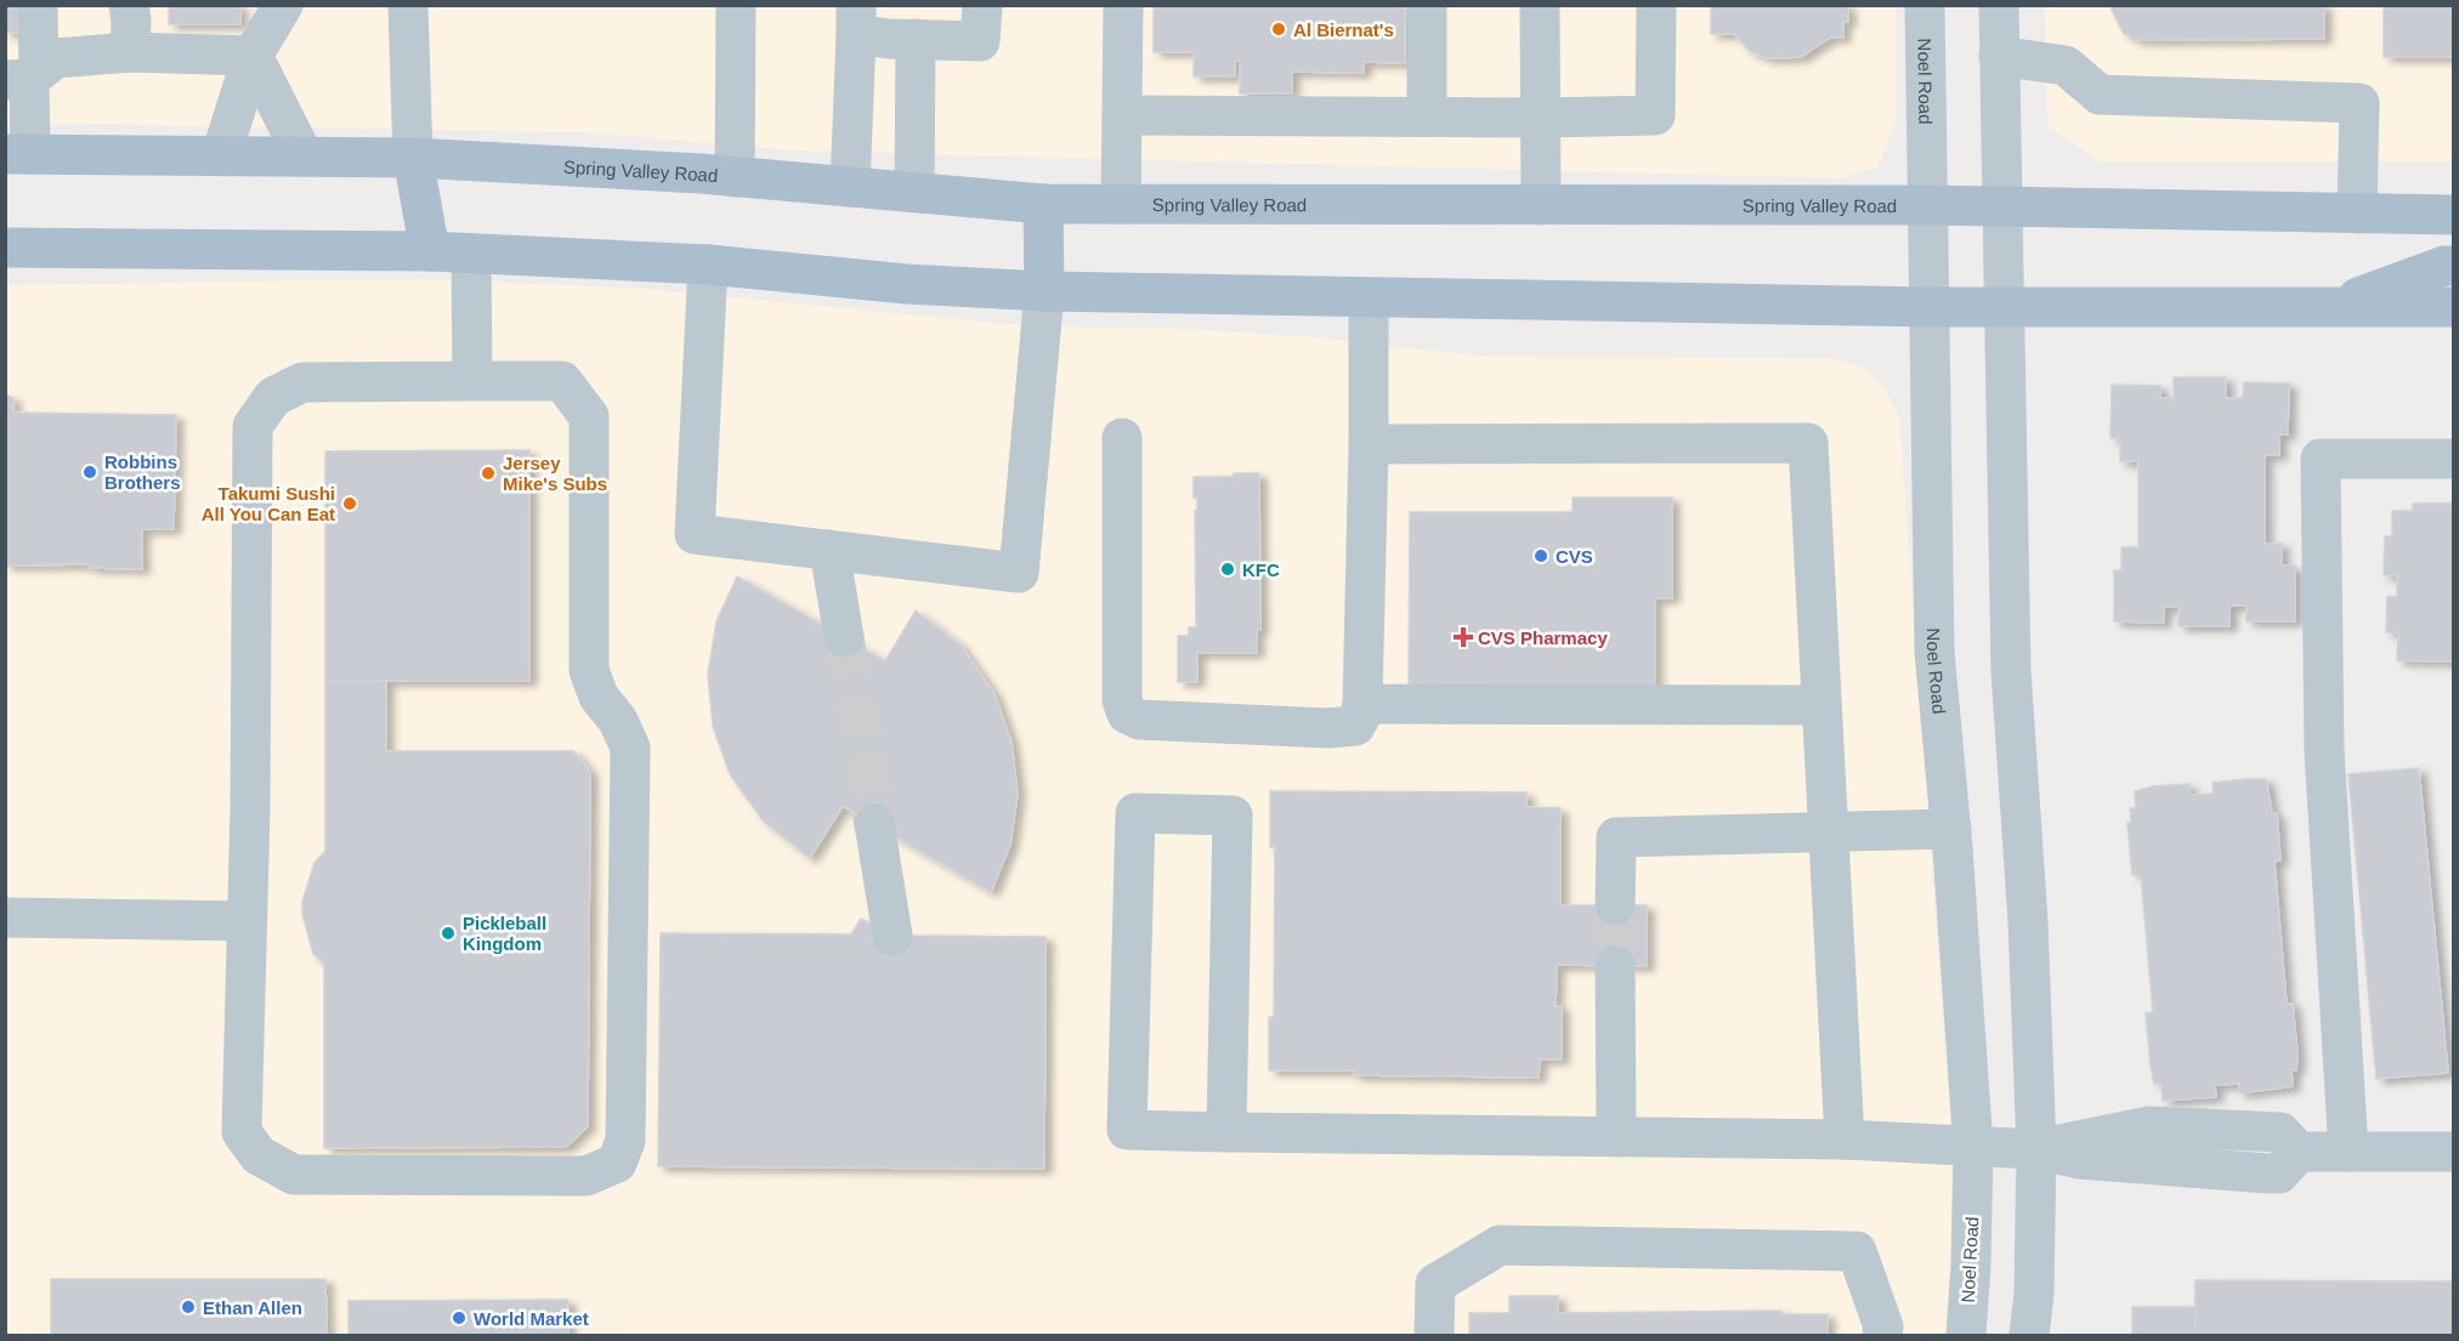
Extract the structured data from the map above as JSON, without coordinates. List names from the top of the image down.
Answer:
{
  "streets": {
    "main road": ["Spring Valley Road"],
    "street": ["Noel Road"]
  },
  "crossings": [
    ["Noel Road", "Spring Valley Road"]
  ],
  "places": {
    "other": [
      "Al Biernat's",
      "Robbins Brothers",
      "Jersey Mike's Subs",
      "Takumi Sushi All You Can Eat",
      "CVS",
      "KFC",
      "Pickleball Kingdom",
      "Ethan Allen",
      "World Market"
    ],
    "health": ["CVS Pharmacy"]
  }
}
